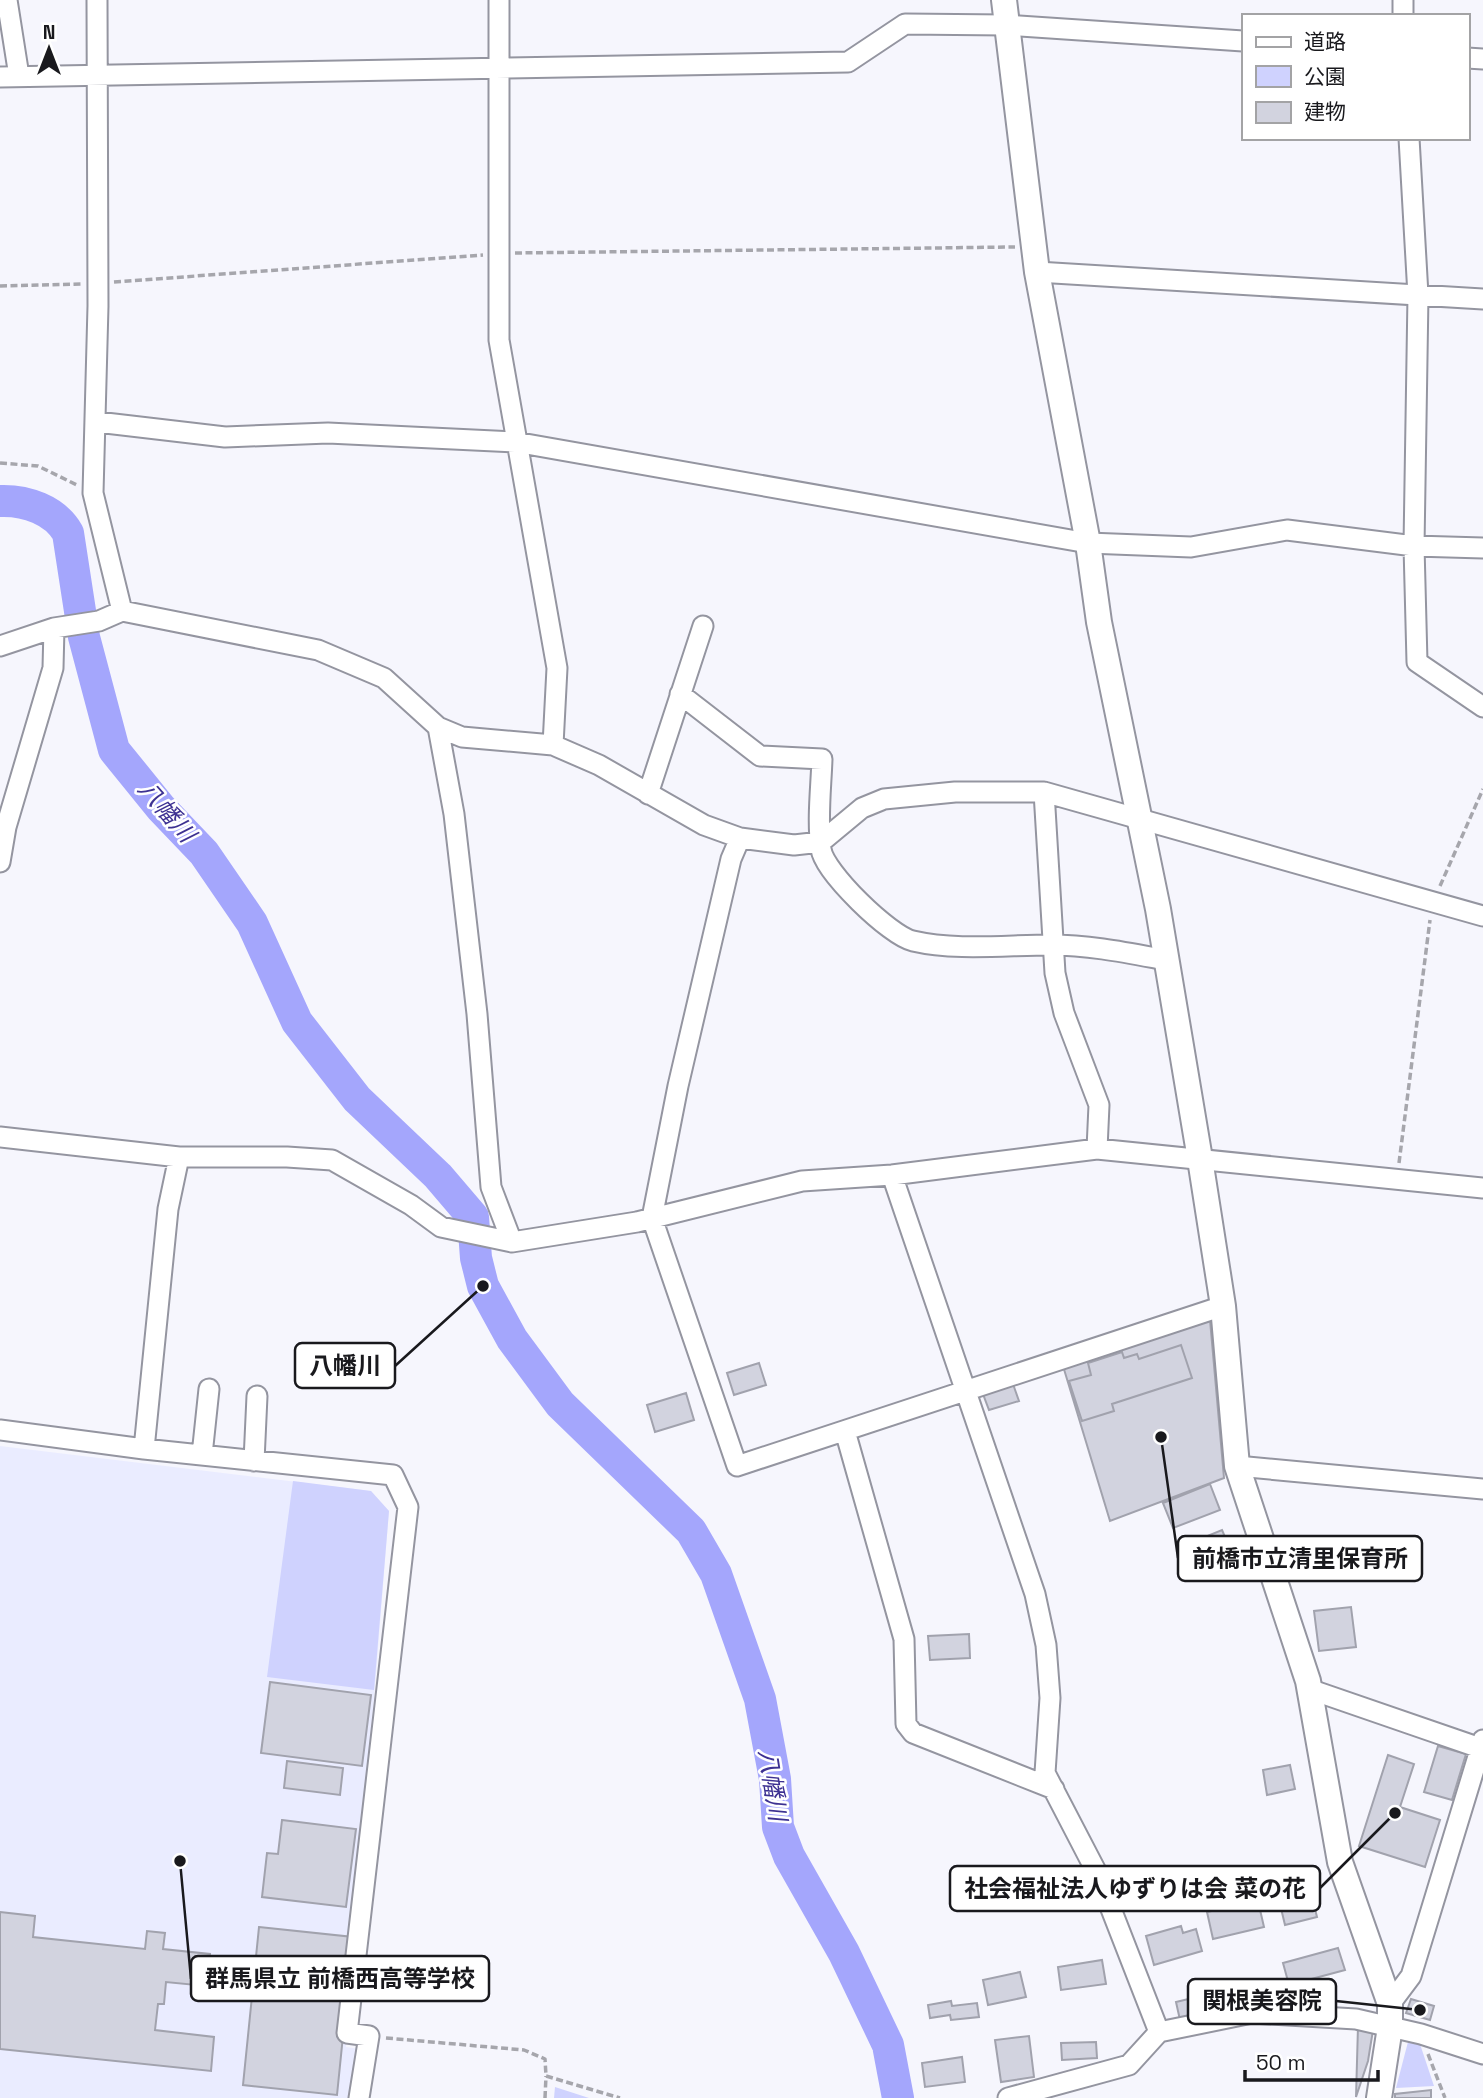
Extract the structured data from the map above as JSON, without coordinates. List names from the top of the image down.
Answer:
{
  "water": ["八幡川"],
  "places": [
    "八幡川",
    "前橋市立清里保育所",
    "社会福祉法人ゆずりは会 菜の花",
    "群馬県立 前橋西高等学校",
    "関根美容院"
  ],
  "legend": ["道路", "公園", "建物"],
  "scale_bar": "50 m",
  "north": "top"
}
